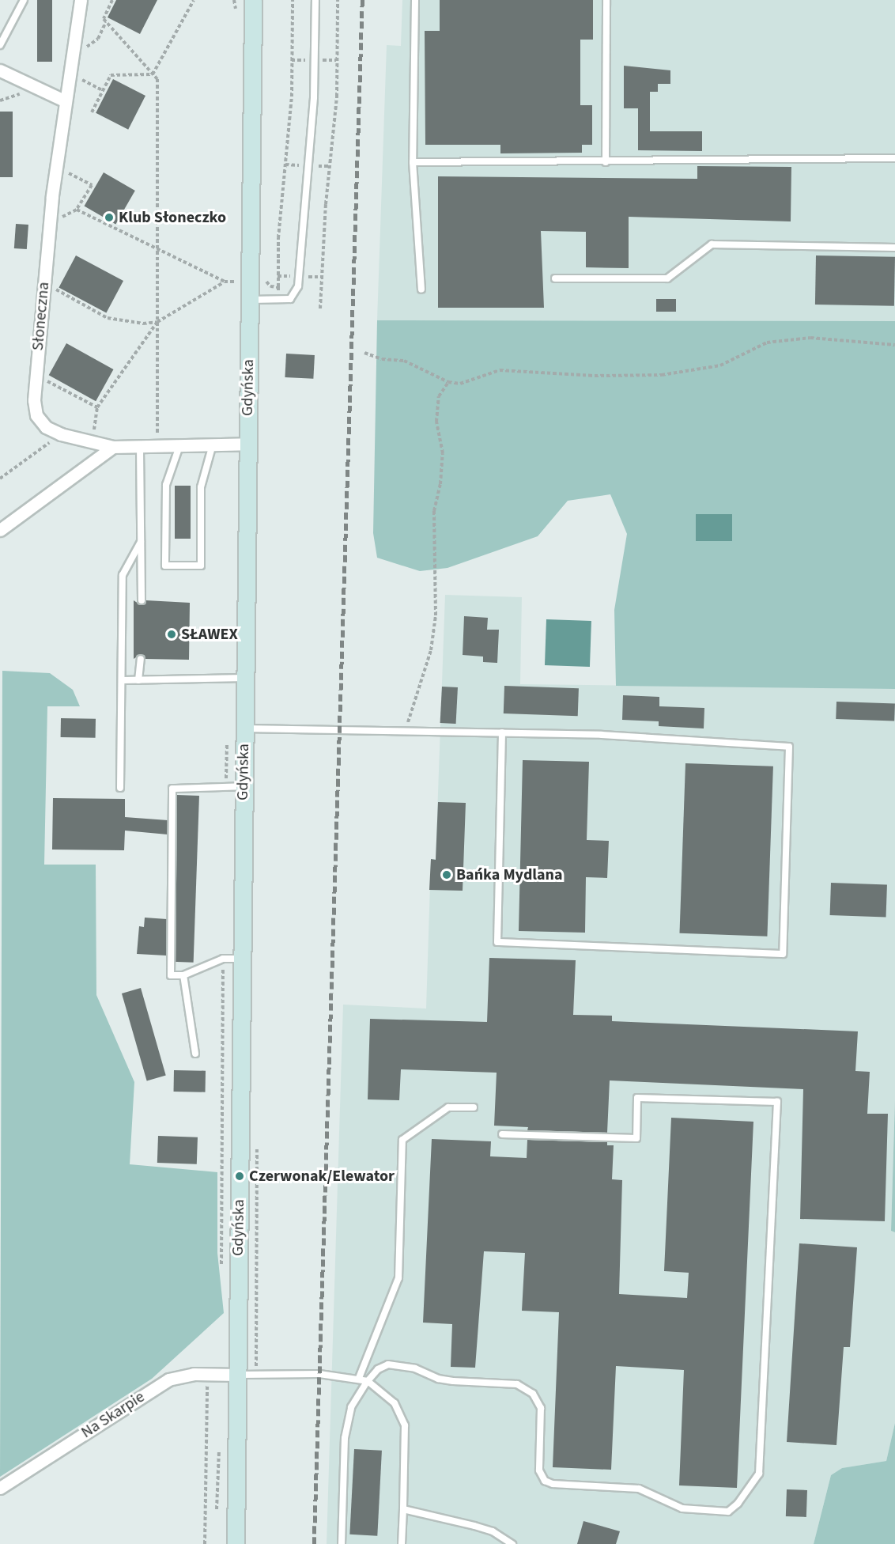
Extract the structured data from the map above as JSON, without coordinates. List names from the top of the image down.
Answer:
{
  "streets": {
    "main road": ["Gdyńska"],
    "street": ["Słoneczna", "Na Skarpie"]
  },
  "crossings": [
    ["Słoneczna", "Gdyńska"],
    ["Gdyńska", "Na Skarpie"]
  ],
  "places": [
    "Klub Słoneczko",
    "SŁAWEX",
    "Bańka Mydlana",
    "Czerwonak/Elewator"
  ]
}
